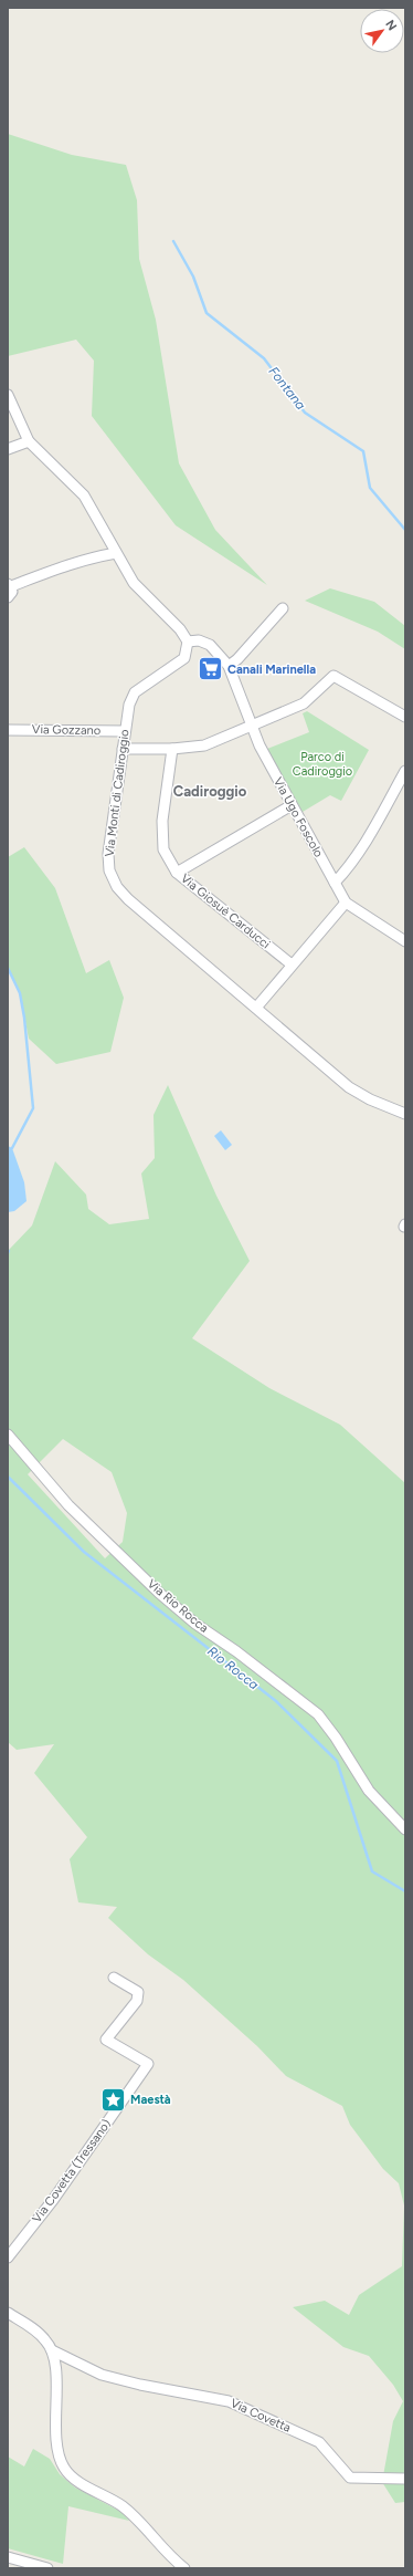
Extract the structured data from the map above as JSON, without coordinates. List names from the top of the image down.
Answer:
{
  "streets": {
    "street": [
      "Via Gozzano",
      "Via Monti di Cadiroggio",
      "Via Ugo Foscolo",
      "Via Giosuè Carducci",
      "Via Rio Rocca",
      "Via Covetta (Tressano)",
      "Via Covetta"
    ]
  },
  "crossings": [
    ["Via Gozzano", "Via Monti di Cadiroggio"]
  ],
  "districts": ["Cadiroggio"],
  "water": ["Fontana", "Rio Rocca"],
  "parks": ["Parco di Cadiroggio"],
  "places": {
    "supermarket": ["Canali Marinella"],
    "place": ["Maestà"]
  },
  "north": "top right"
}
